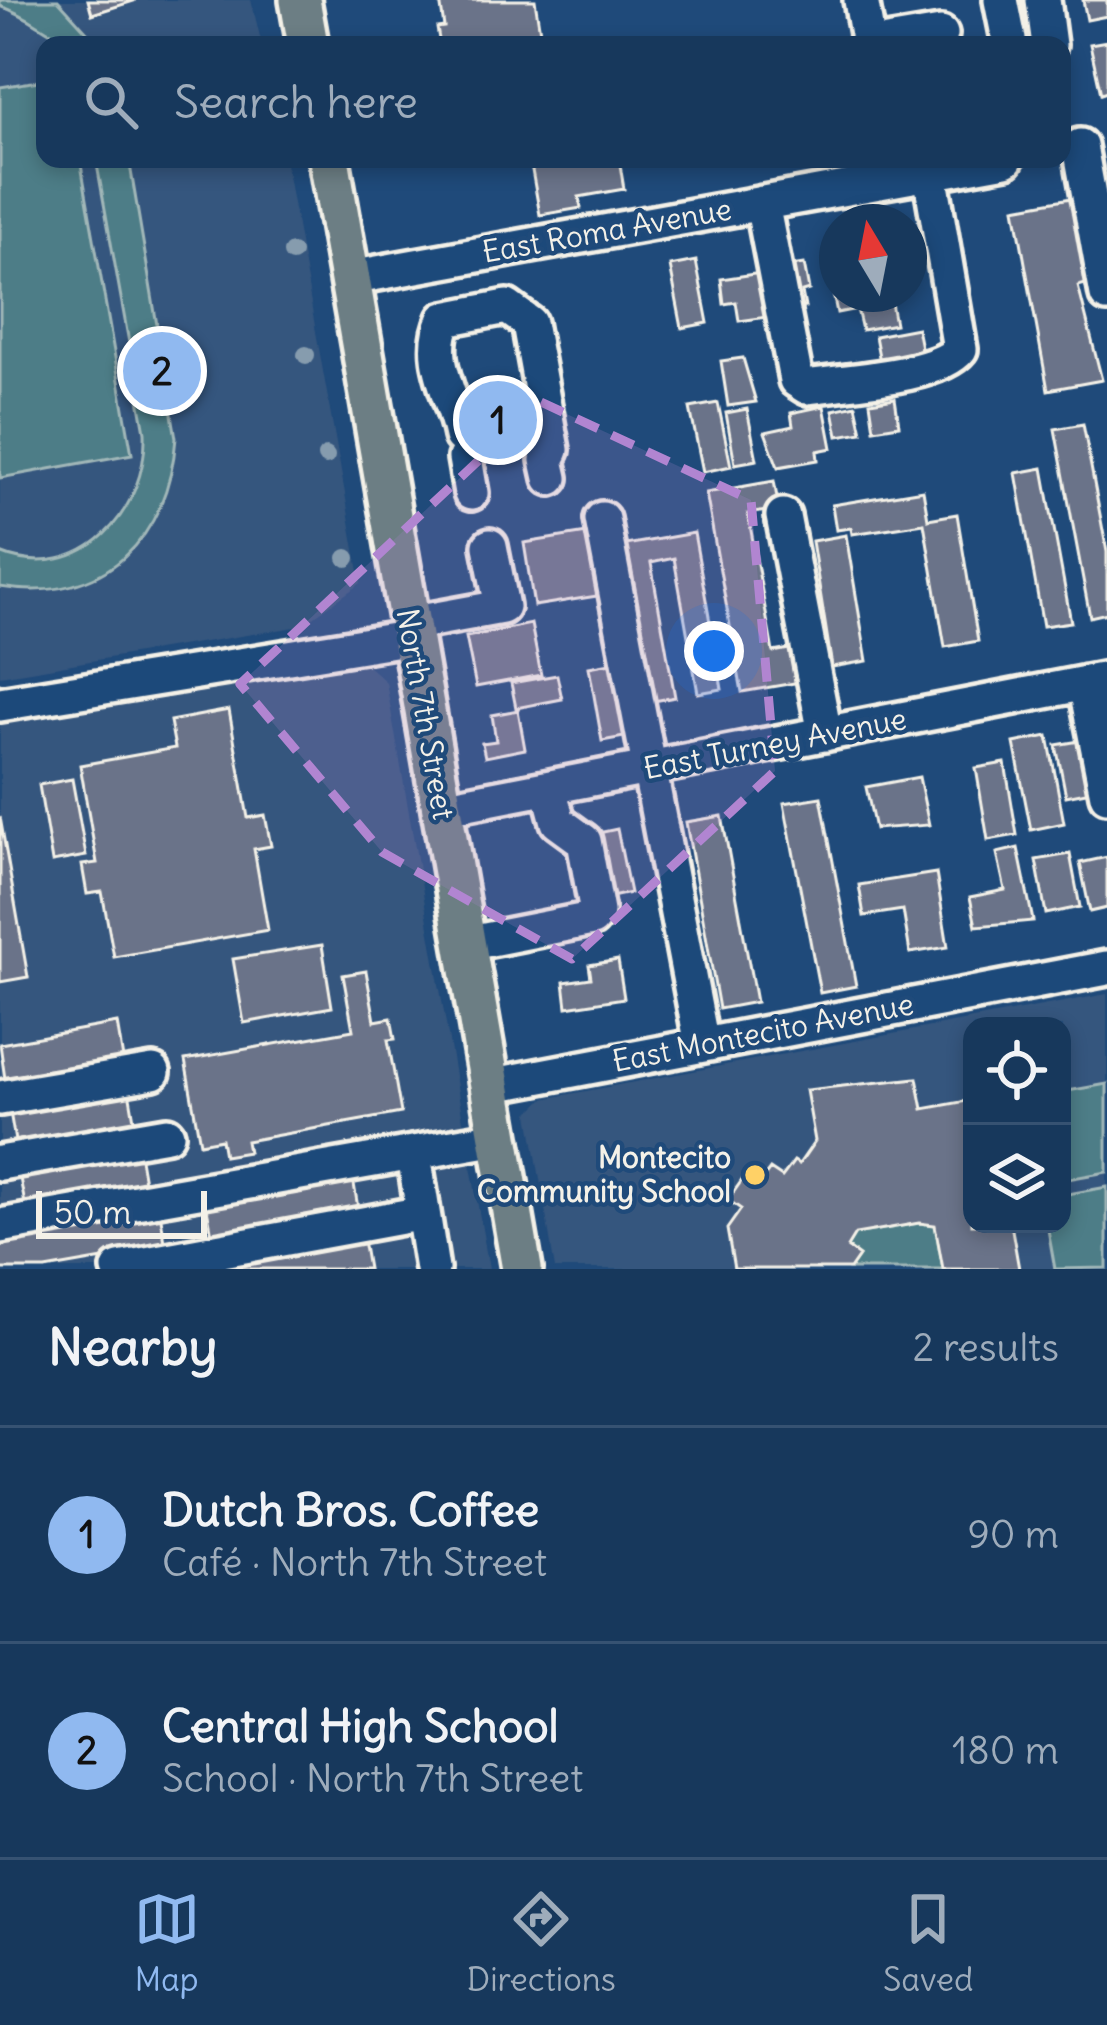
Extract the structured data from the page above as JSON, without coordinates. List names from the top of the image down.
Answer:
{
  "streets": {
    "main road": ["North 7th Street"],
    "street": ["East Roma Avenue", "East Turney Avenue", "East Montecito Avenue"]
  },
  "crossings": [
    ["East Roma Avenue", "North 7th Street"],
    ["North 7th Street", "East Turney Avenue"],
    ["North 7th Street", "East Montecito Avenue"]
  ],
  "places": ["Montecito Community School"],
  "scale_bar": "50 m",
  "north": "top",
  "page": {
    "search": "Search here",
    "pins": ["2", "1"],
    "scale": "50 m",
    "heading": ["Nearby", "2 results"],
    "list": [
      {
        "mark": "1",
        "name": "Dutch Bros. Coffee",
        "note": "Café · North 7th Street",
        "value": "90 m"
      },
      {
        "mark": "2",
        "name": "Central High School",
        "note": "School · North 7th Street",
        "value": "180 m"
      }
    ],
    "nav": ["Map", "Directions", "Saved"]
  }
}
